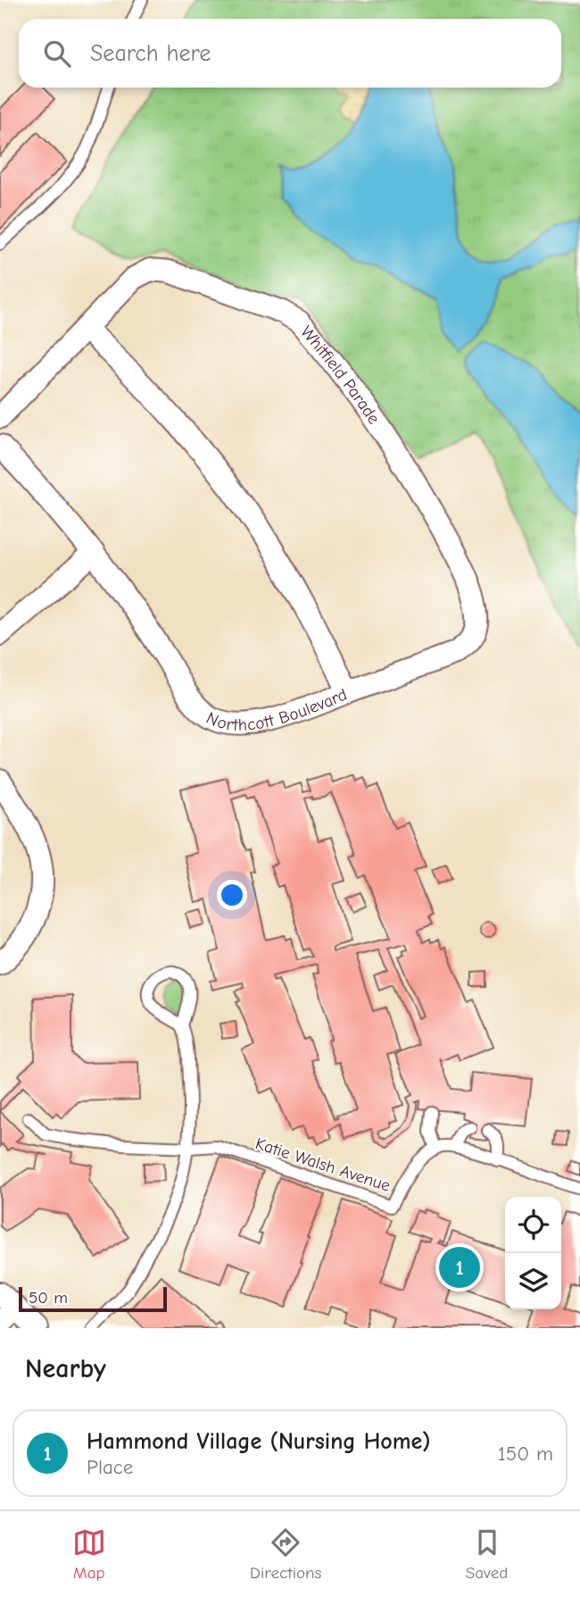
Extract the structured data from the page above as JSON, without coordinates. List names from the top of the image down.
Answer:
{
  "streets": {
    "street": ["Whitfield Parade", "Northcott Boulevard"],
    "lane": ["Katie Walsh Avenue"]
  },
  "crossings": [
    ["Whitfield Parade", "Northcott Boulevard"]
  ],
  "scale_bar": "50 m",
  "page": {
    "search": "Search here",
    "pins": "1",
    "scale": "50 m",
    "heading": "Nearby",
    "list": [
      {
        "mark": "1",
        "name": "Hammond Village (Nursing Home)",
        "note": "Place",
        "value": "150 m"
      }
    ],
    "nav": ["Map", "Directions", "Saved"]
  }
}
